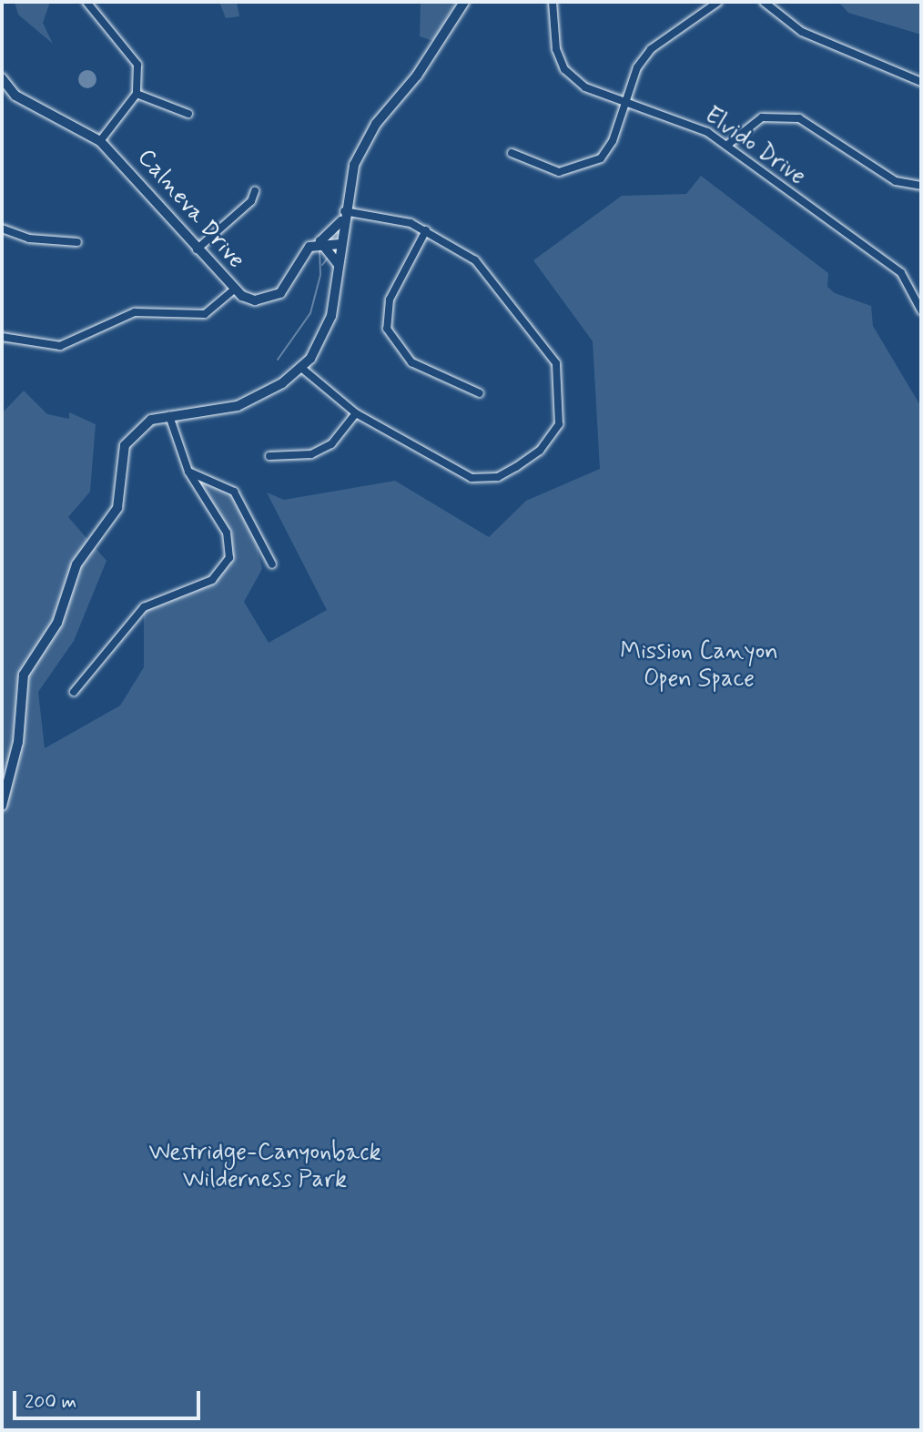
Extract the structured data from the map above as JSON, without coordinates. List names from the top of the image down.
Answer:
{
  "streets": {
    "main road": ["Calneva Drive"],
    "street": ["Elvido Drive"]
  },
  "parks": ["Mission Canyon Open Space", "Westridge-Canyonback Wilderness Park"],
  "scale_bar": "200 m"
}
